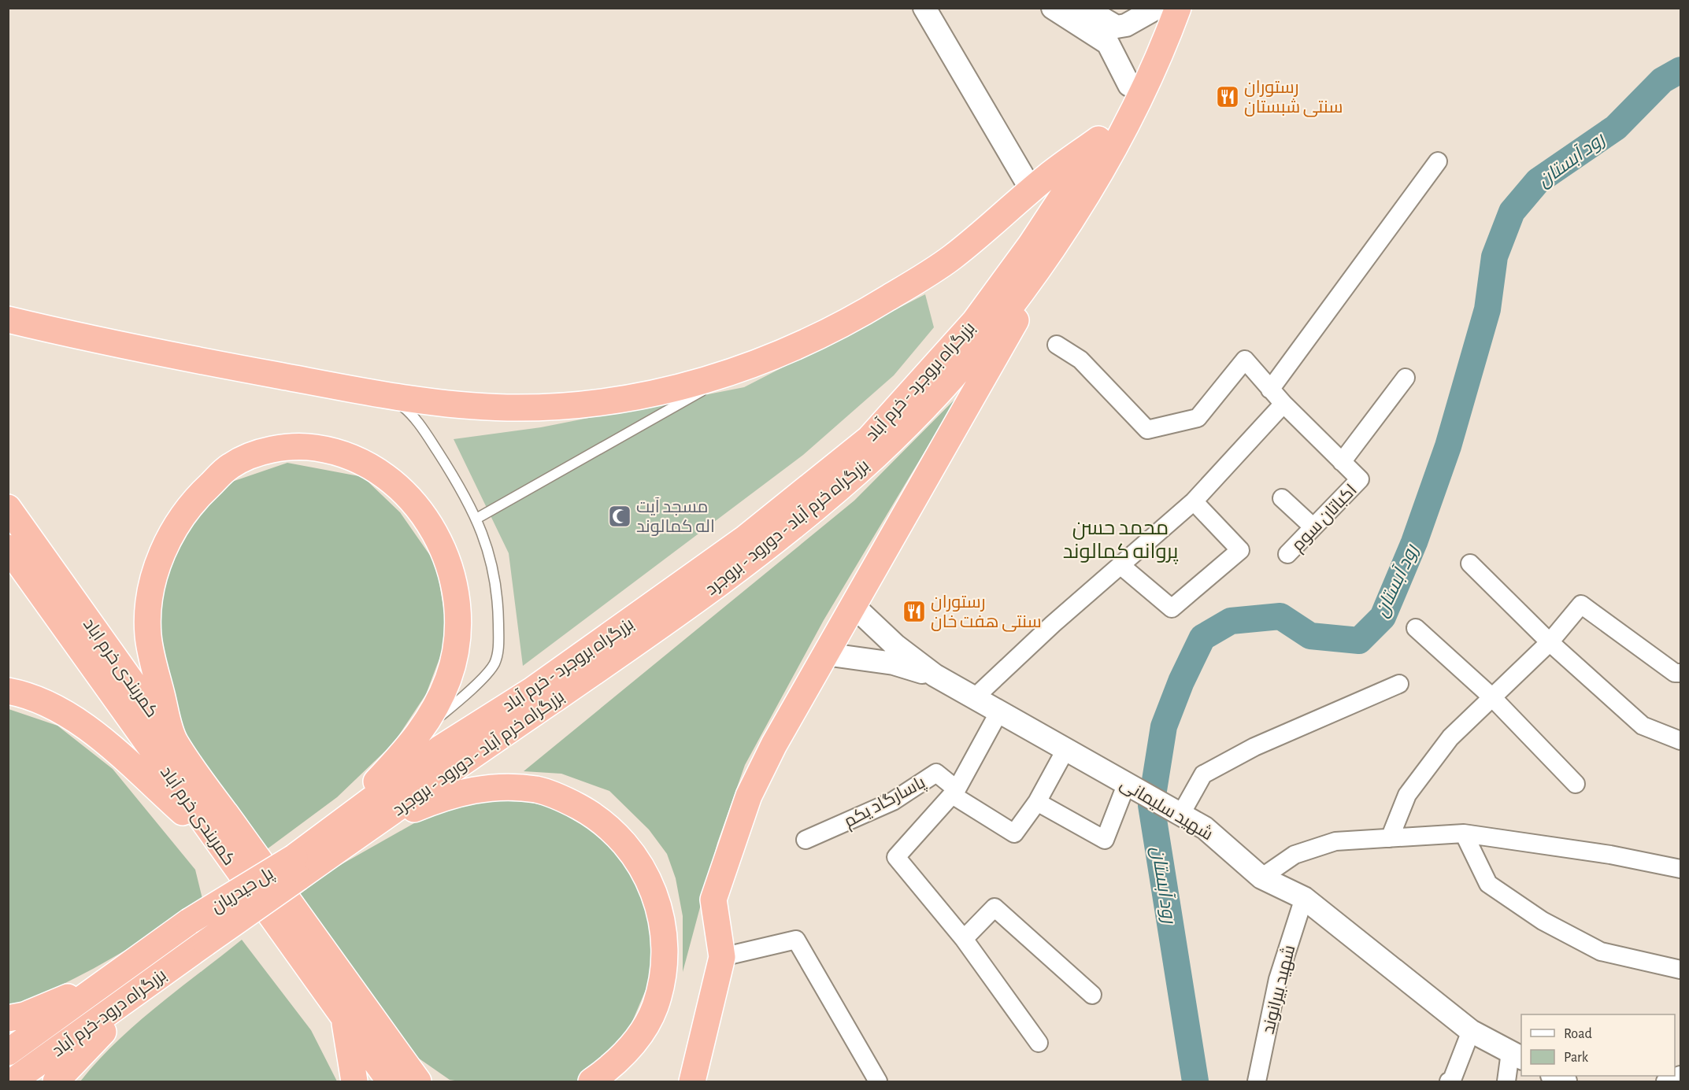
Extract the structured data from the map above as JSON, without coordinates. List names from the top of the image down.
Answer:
{
  "streets": {
    "highway": [
      "بزرگراه بروجرد - خرم آباد",
      "بزرگراه خرم آباد - دورود - بروجرد",
      "کمربندی خرم اباد",
      "کمربندی خرم آباد",
      "پل حیدریان",
      "بزرگراه درود-خرم آباد"
    ],
    "street": [
      "اکباتان سوم",
      "پاسارگاد یکم",
      "شهید سلیمانی",
      "شهید بیرانوند"
    ]
  },
  "crossings": [
    ["بزرگراه بروجرد - خرم آباد", "بزرگراه خرم آباد - دورود - بروجرد"],
    ["بزرگراه بروجرد - خرم آباد", "پل حیدریان"],
    ["بزرگراه خرم آباد - دورود - بروجرد", "پل حیدریان"],
    ["کمربندی خرم اباد", "کمربندی خرم آباد"],
    ["شهید سلیمانی", "شهید بیرانوند"],
    ["پل حیدریان", "بزرگراه درود-خرم آباد"]
  ],
  "districts": ["محمد حسن پروانه کمالوند"],
  "water": ["رود آبستان"],
  "places": {
    "restaurant": ["رستوران سنتی شبستان", "رستوران سنتی هفت خان"],
    "mosque": ["مسجد آیت اله کمالوند"]
  },
  "legend": ["Road", "Park"]
}
